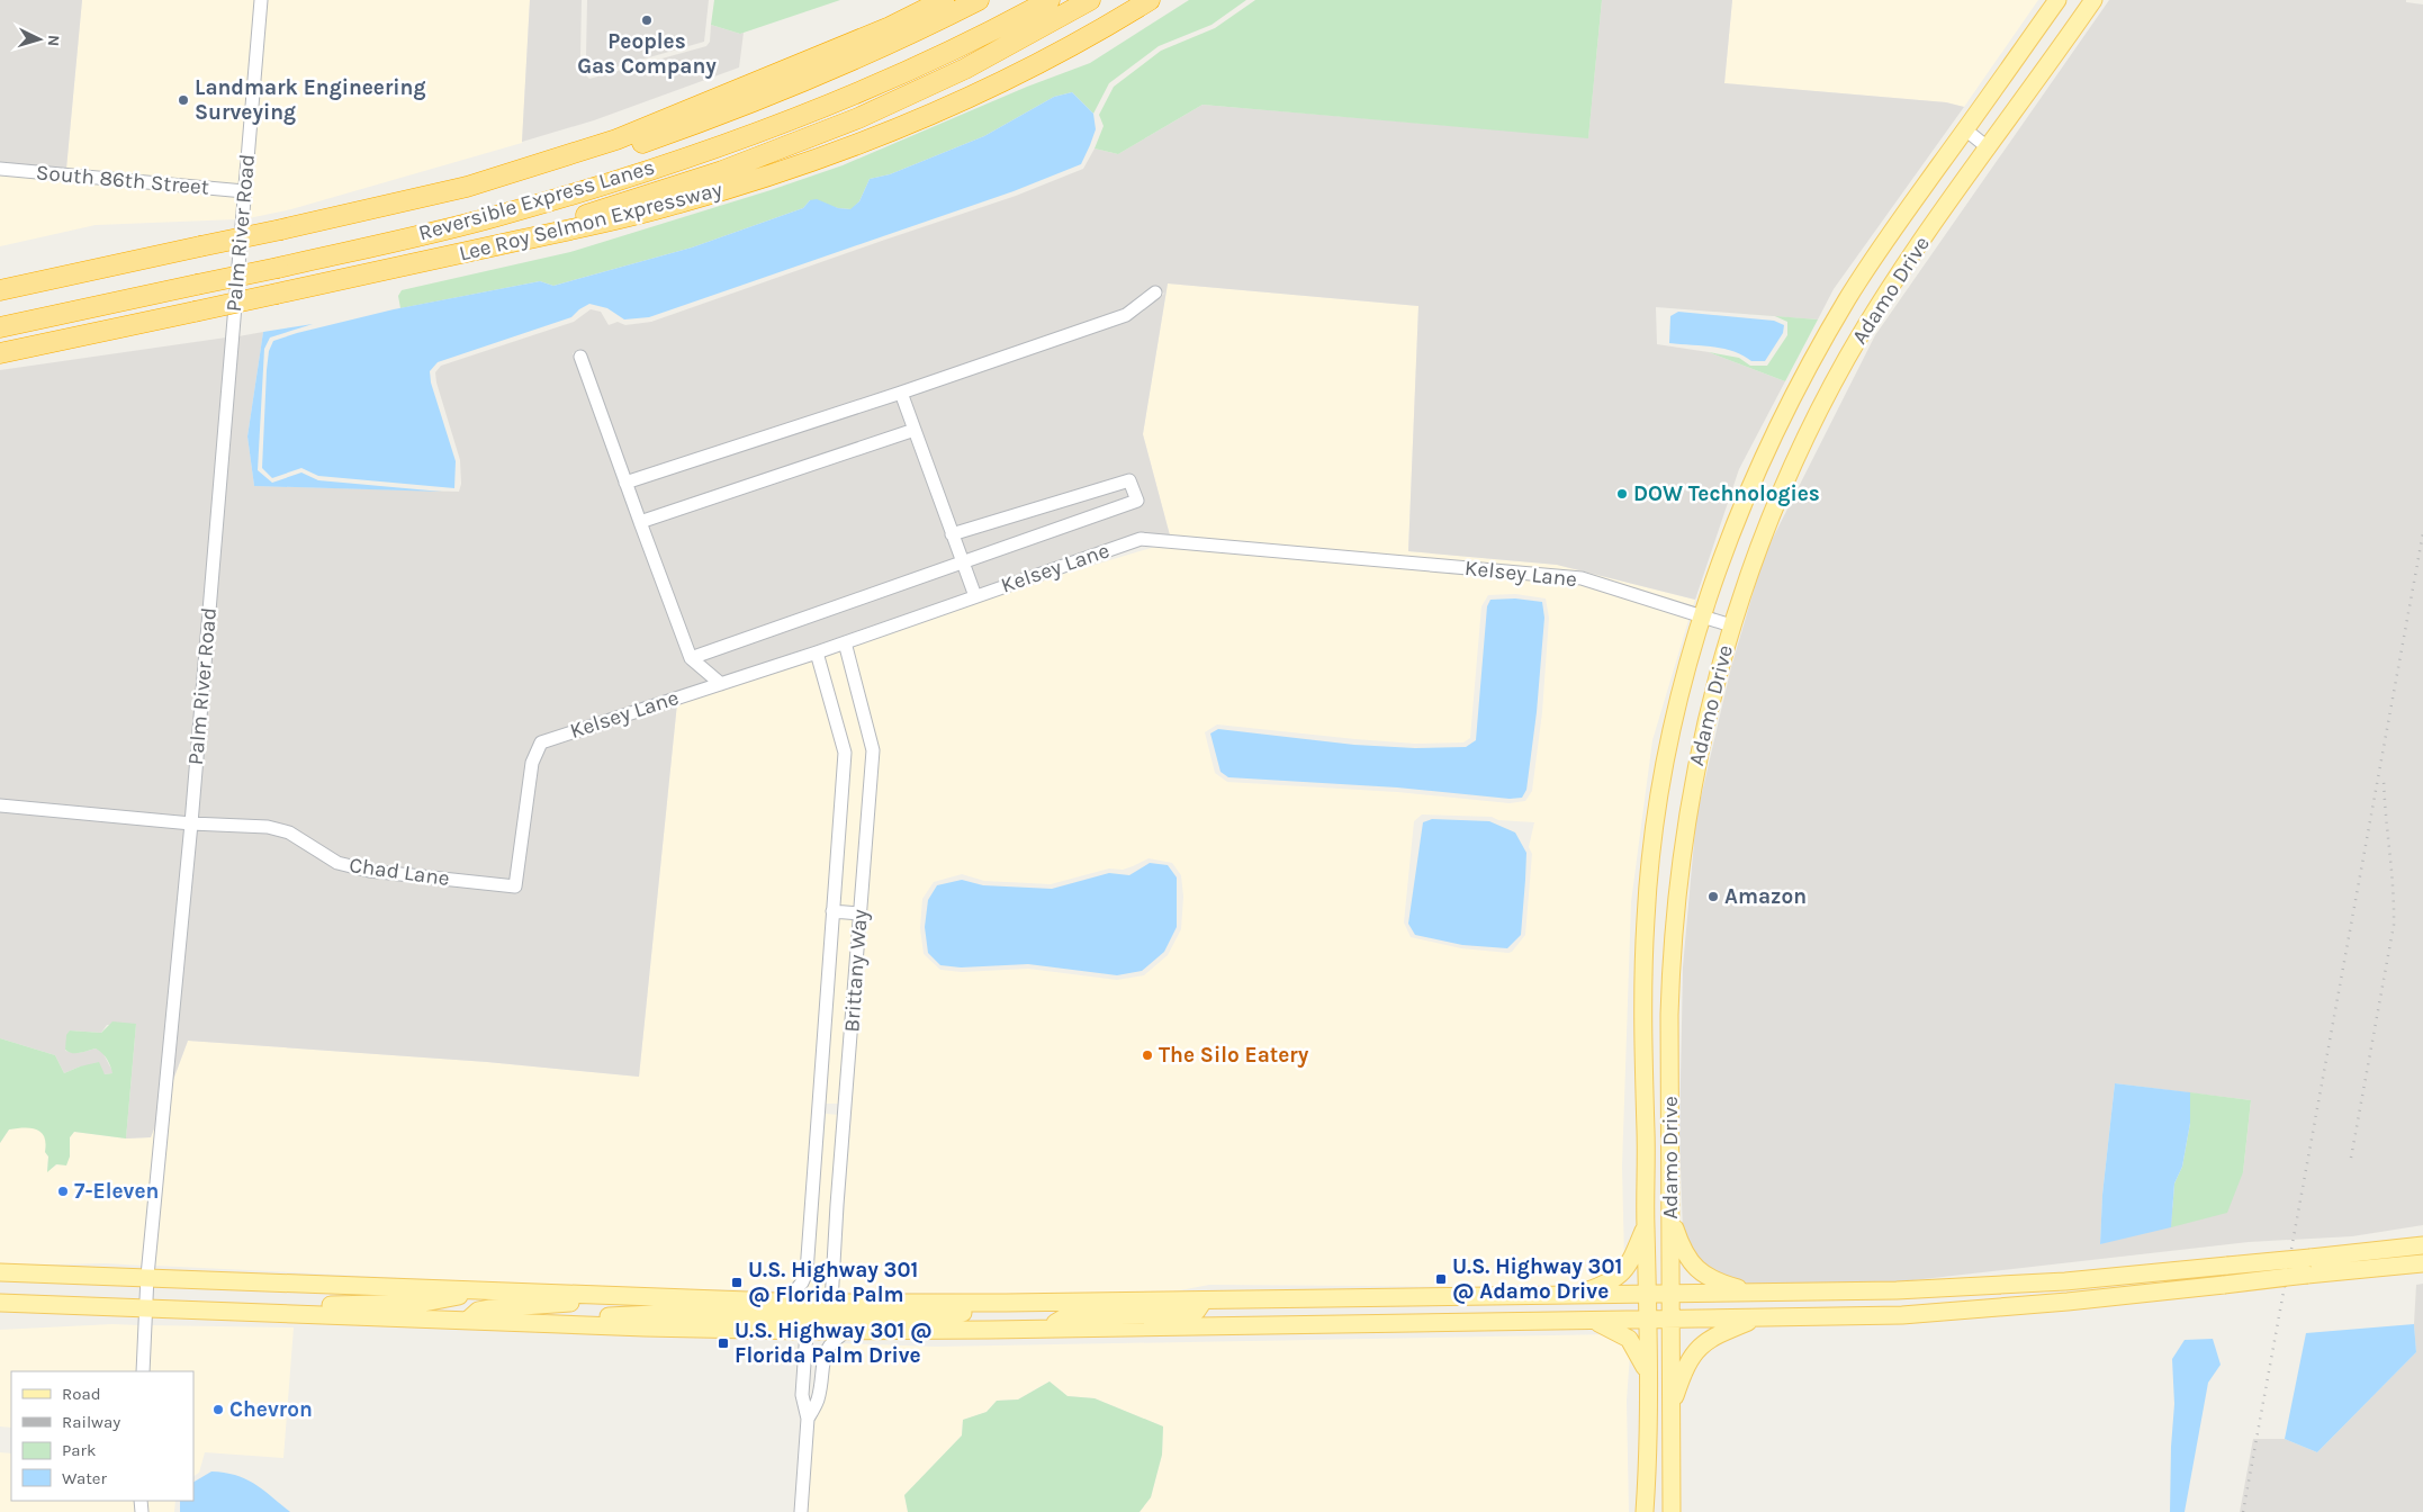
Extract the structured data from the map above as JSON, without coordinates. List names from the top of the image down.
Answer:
{
  "streets": {
    "highway": ["Reversible Express Lanes", "Lee Roy Selmon Expressway"],
    "main road": ["Adamo Drive"],
    "street": [
      "South 86th Street",
      "Palm River Road",
      "Kelsey Lane",
      "Chad Lane",
      "Brittany Way"
    ]
  },
  "crossings": [
    ["South 86th Street", "Palm River Road"],
    ["Palm River Road", "Chad Lane"],
    ["Adamo Drive", "Kelsey Lane"],
    ["Kelsey Lane", "Chad Lane"],
    ["Kelsey Lane", "Brittany Way"]
  ],
  "places": {
    "other": [
      "Peoples Gas Company",
      "Landmark Engineering Surveying",
      "DOW Technologies",
      "Amazon",
      "The Silo Eatery",
      "7-Eleven",
      "Chevron"
    ],
    "transit": ["U.S. Highway 301 @ Adamo Drive", "U.S. Highway 301 @ Florida Palm", "U.S. Highway 301 @ Florida Palm Drive"]
  },
  "legend": [
    "Road",
    "Railway",
    "Park",
    "Water"
  ],
  "north": "right"
}
